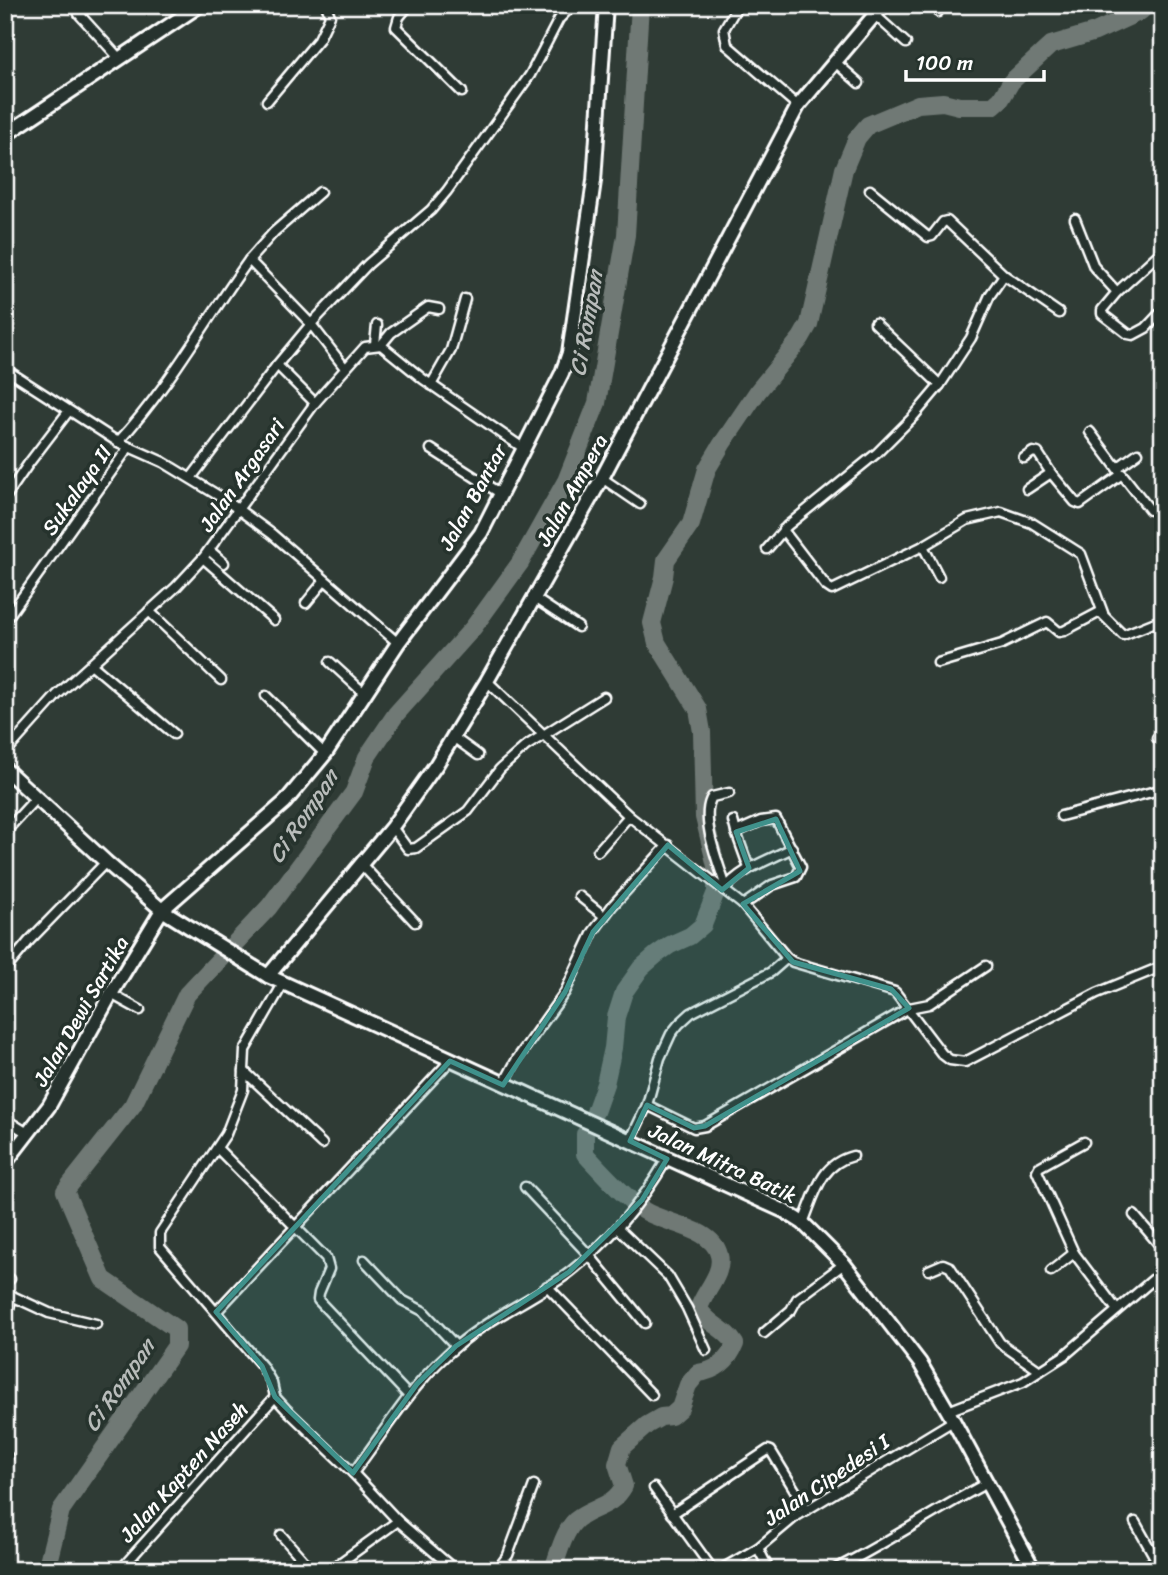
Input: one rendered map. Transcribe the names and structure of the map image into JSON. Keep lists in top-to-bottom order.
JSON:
{
  "streets": {
    "street": [
      "Jalan Argasari",
      "Sukalaya II",
      "Jalan Ampera",
      "Jalan Bantar",
      "Jalan Dewi Sartika",
      "Jalan Mitra Batik",
      "Jalan Kapten Naseh",
      "Jalan Cipedesi I"
    ]
  },
  "crossings": [
    ["Jalan Ampera", "Jalan Mitra Batik"],
    ["Jalan Bantar", "Jalan Dewi Sartika"],
    ["Jalan Bantar", "Jalan Mitra Batik"],
    ["Jalan Dewi Sartika", "Jalan Mitra Batik"],
    ["Jalan Mitra Batik", "Jalan Kapten Naseh"],
    ["Jalan Mitra Batik", "Jalan Cipedesi I"]
  ],
  "water": ["Ci Rompan"],
  "scale_bar": "100 m"
}
